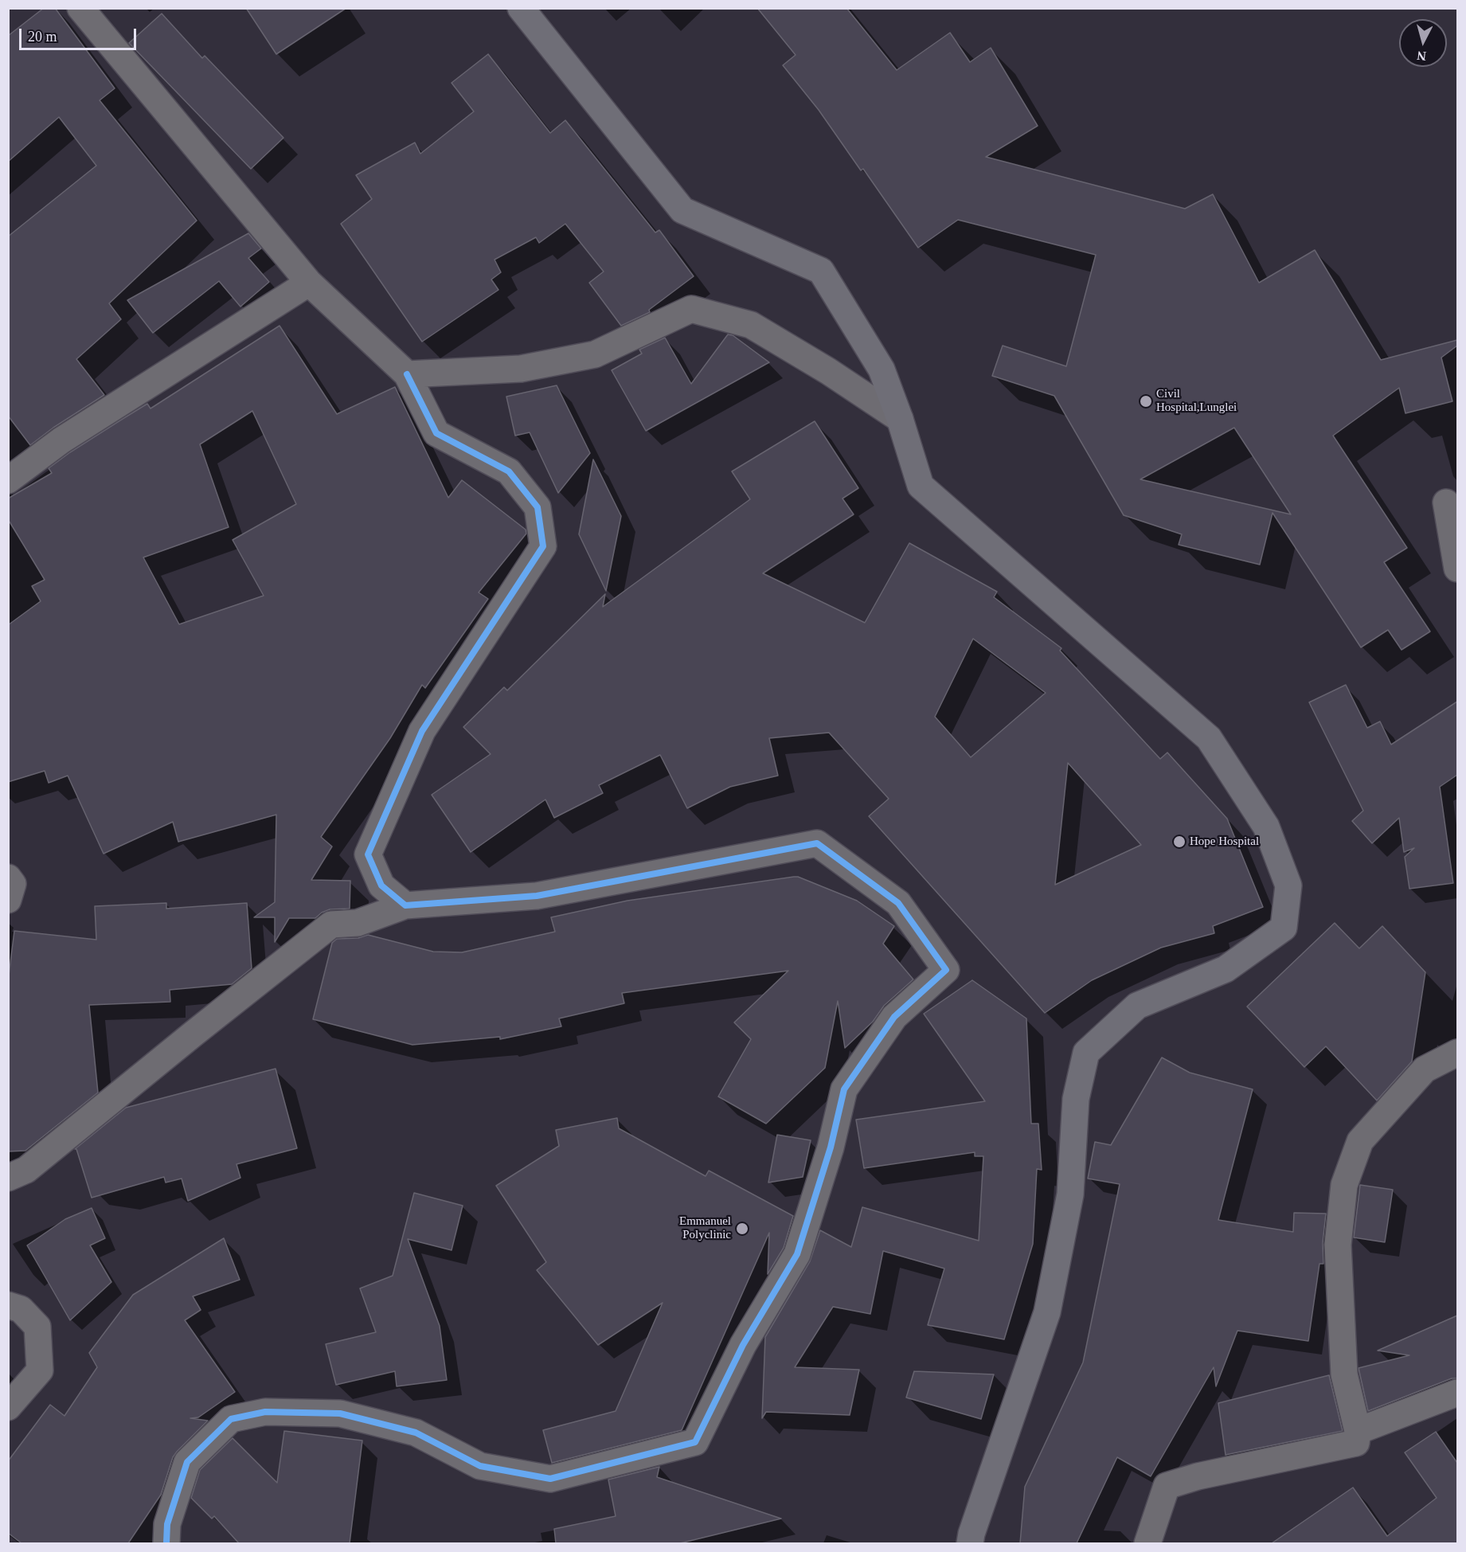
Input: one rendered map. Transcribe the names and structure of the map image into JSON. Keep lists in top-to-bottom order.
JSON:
{
  "places": ["Civil Hospital,Lunglei", "Hope Hospital", "Emmanuel Polyclinic"],
  "scale_bar": "20 m",
  "north": "bottom"
}
